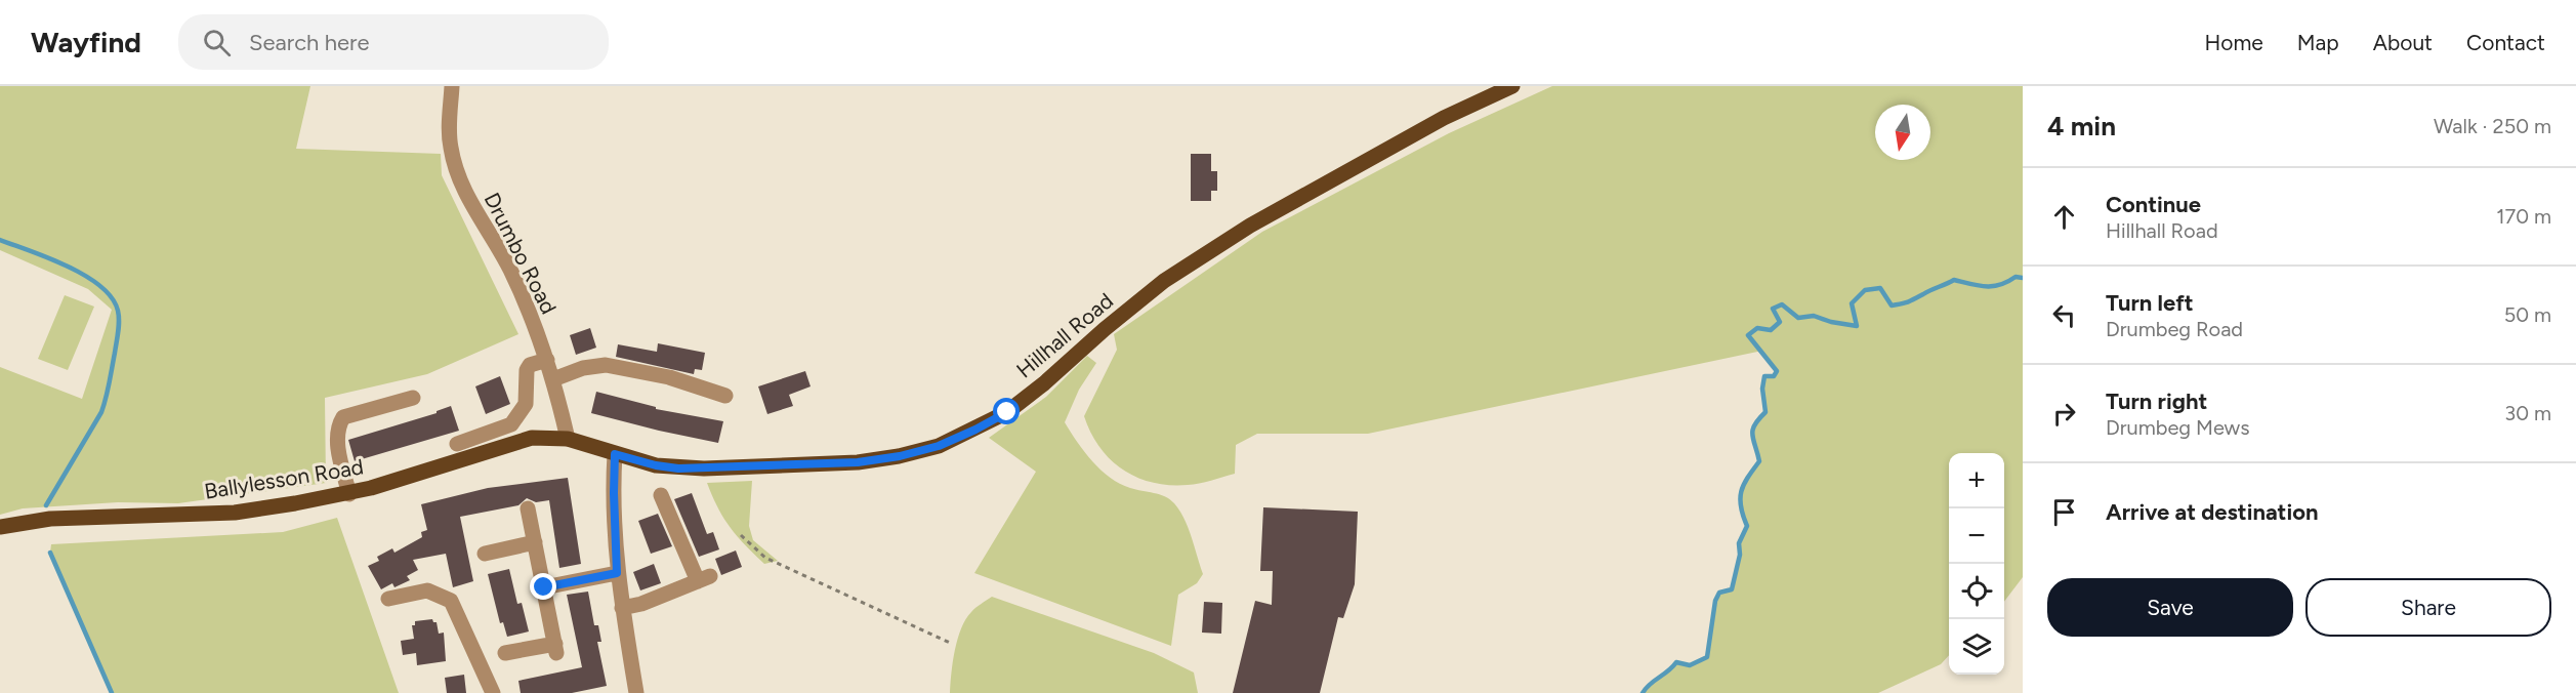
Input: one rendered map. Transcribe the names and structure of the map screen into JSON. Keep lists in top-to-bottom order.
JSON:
{
  "streets": {
    "main road": ["Hillhall Road", "Ballylesson Road"],
    "street": ["Drumbo Road"]
  },
  "crossings": [
    ["Drumbo Road", "Hillhall Road"],
    ["Drumbo Road", "Ballylesson Road"],
    ["Hillhall Road", "Ballylesson Road"]
  ],
  "north": "bottom",
  "page": {
    "header": "Wayfind",
    "search": "Search here",
    "nav": [
      "Home",
      "Map",
      "About",
      "Contact"
    ],
    "heading": ["4 min", "Walk · 250 m"],
    "list": [
      ["Continue", "Hillhall Road", "170 m"],
      ["Turn left", "Drumbeg Road", "50 m"],
      ["Turn right", "Drumbeg Mews", "30 m"],
      "Arrive at destination"
    ],
    "map_buttons": ["+", "−"],
    "buttons": ["Save", "Share"]
  }
}
